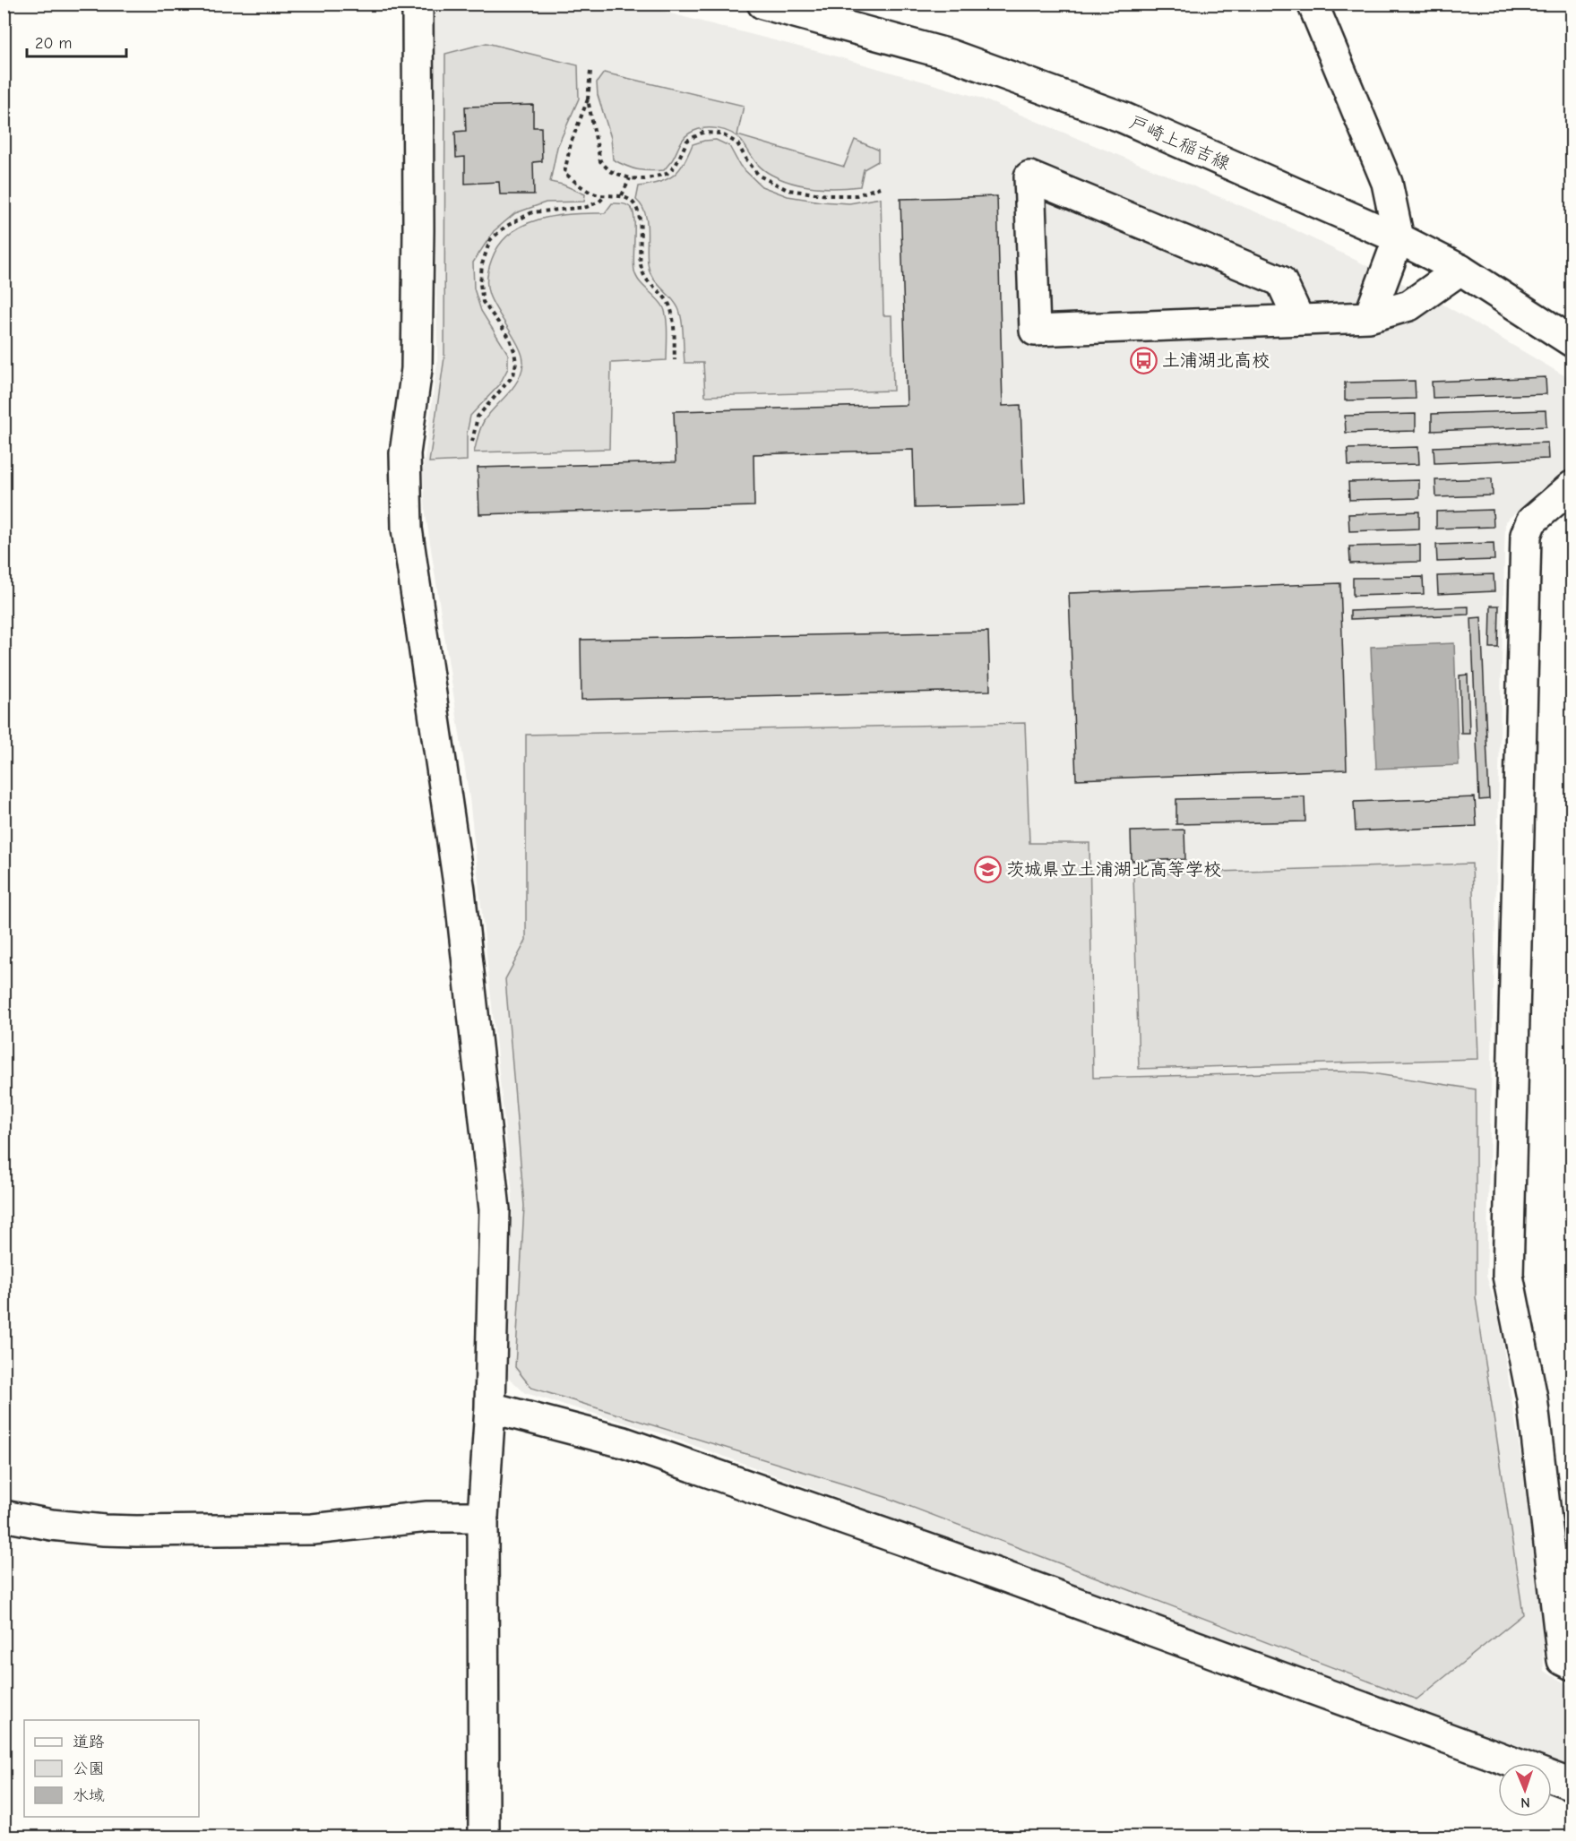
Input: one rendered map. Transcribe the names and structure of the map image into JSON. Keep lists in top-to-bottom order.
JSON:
{
  "streets": {
    "street": ["戸崎上稲吉線"]
  },
  "places": {
    "bus stop": ["土浦湖北高校"],
    "school or university": ["茨城県立土浦湖北高等学校"]
  },
  "legend": ["道路", "公園", "水域"],
  "scale_bar": "20 m",
  "north": "bottom"
}
